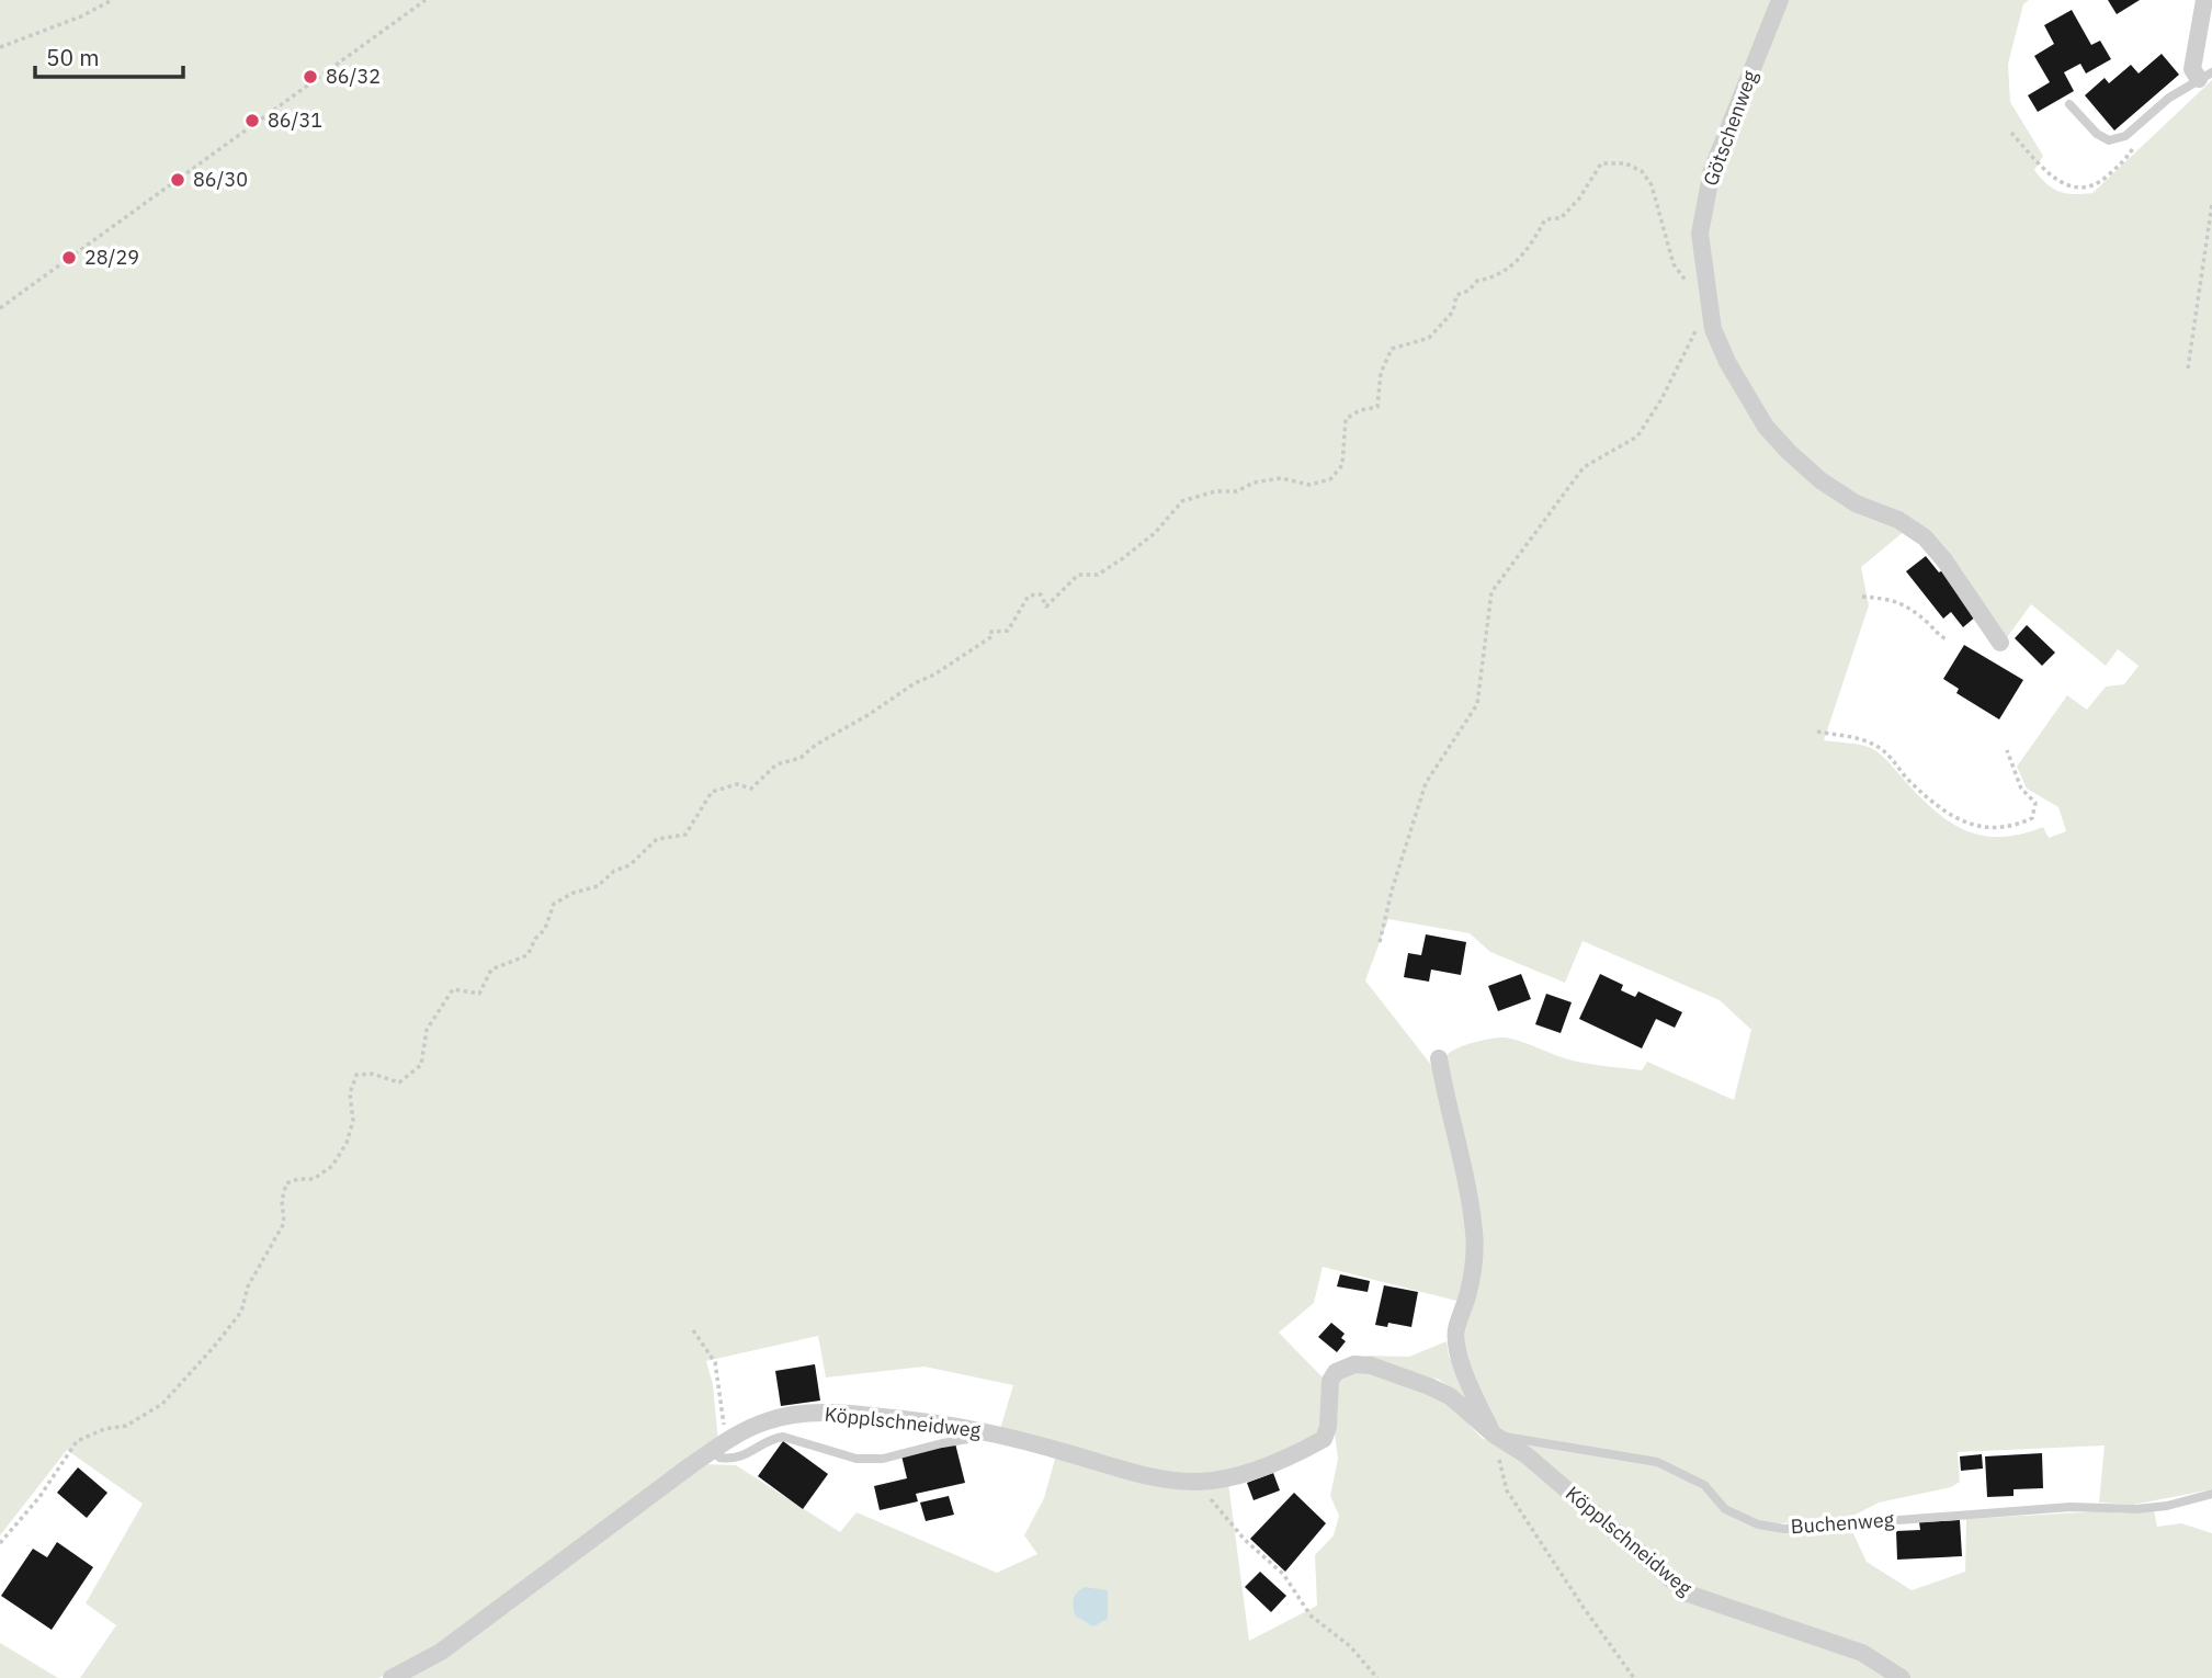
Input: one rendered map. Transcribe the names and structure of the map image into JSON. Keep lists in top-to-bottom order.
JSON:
{
  "streets": {
    "street": ["Götschenweg", "Köpplschneidweg"],
    "lane": ["Buchenweg"]
  },
  "crossings": [
    ["Köpplschneidweg", "Buchenweg"]
  ],
  "places": [
    "86/32",
    "86/31",
    "86/30",
    "28/29"
  ],
  "scale_bar": "50 m"
}
